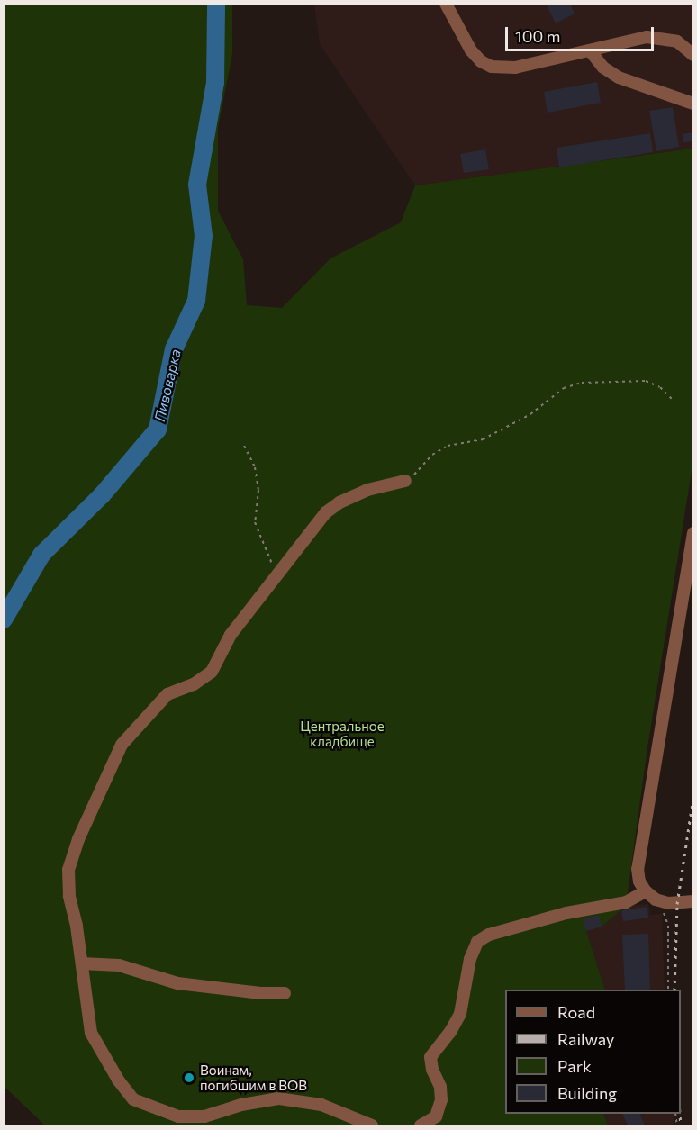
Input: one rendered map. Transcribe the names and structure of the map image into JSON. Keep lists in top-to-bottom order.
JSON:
{
  "water": ["Пивоварка"],
  "parks": ["Центральное кладбище"],
  "places": ["Воинам, погибшим в ВОВ"],
  "legend": [
    "Road",
    "Railway",
    "Park",
    "Building"
  ],
  "scale_bar": "100 m"
}
